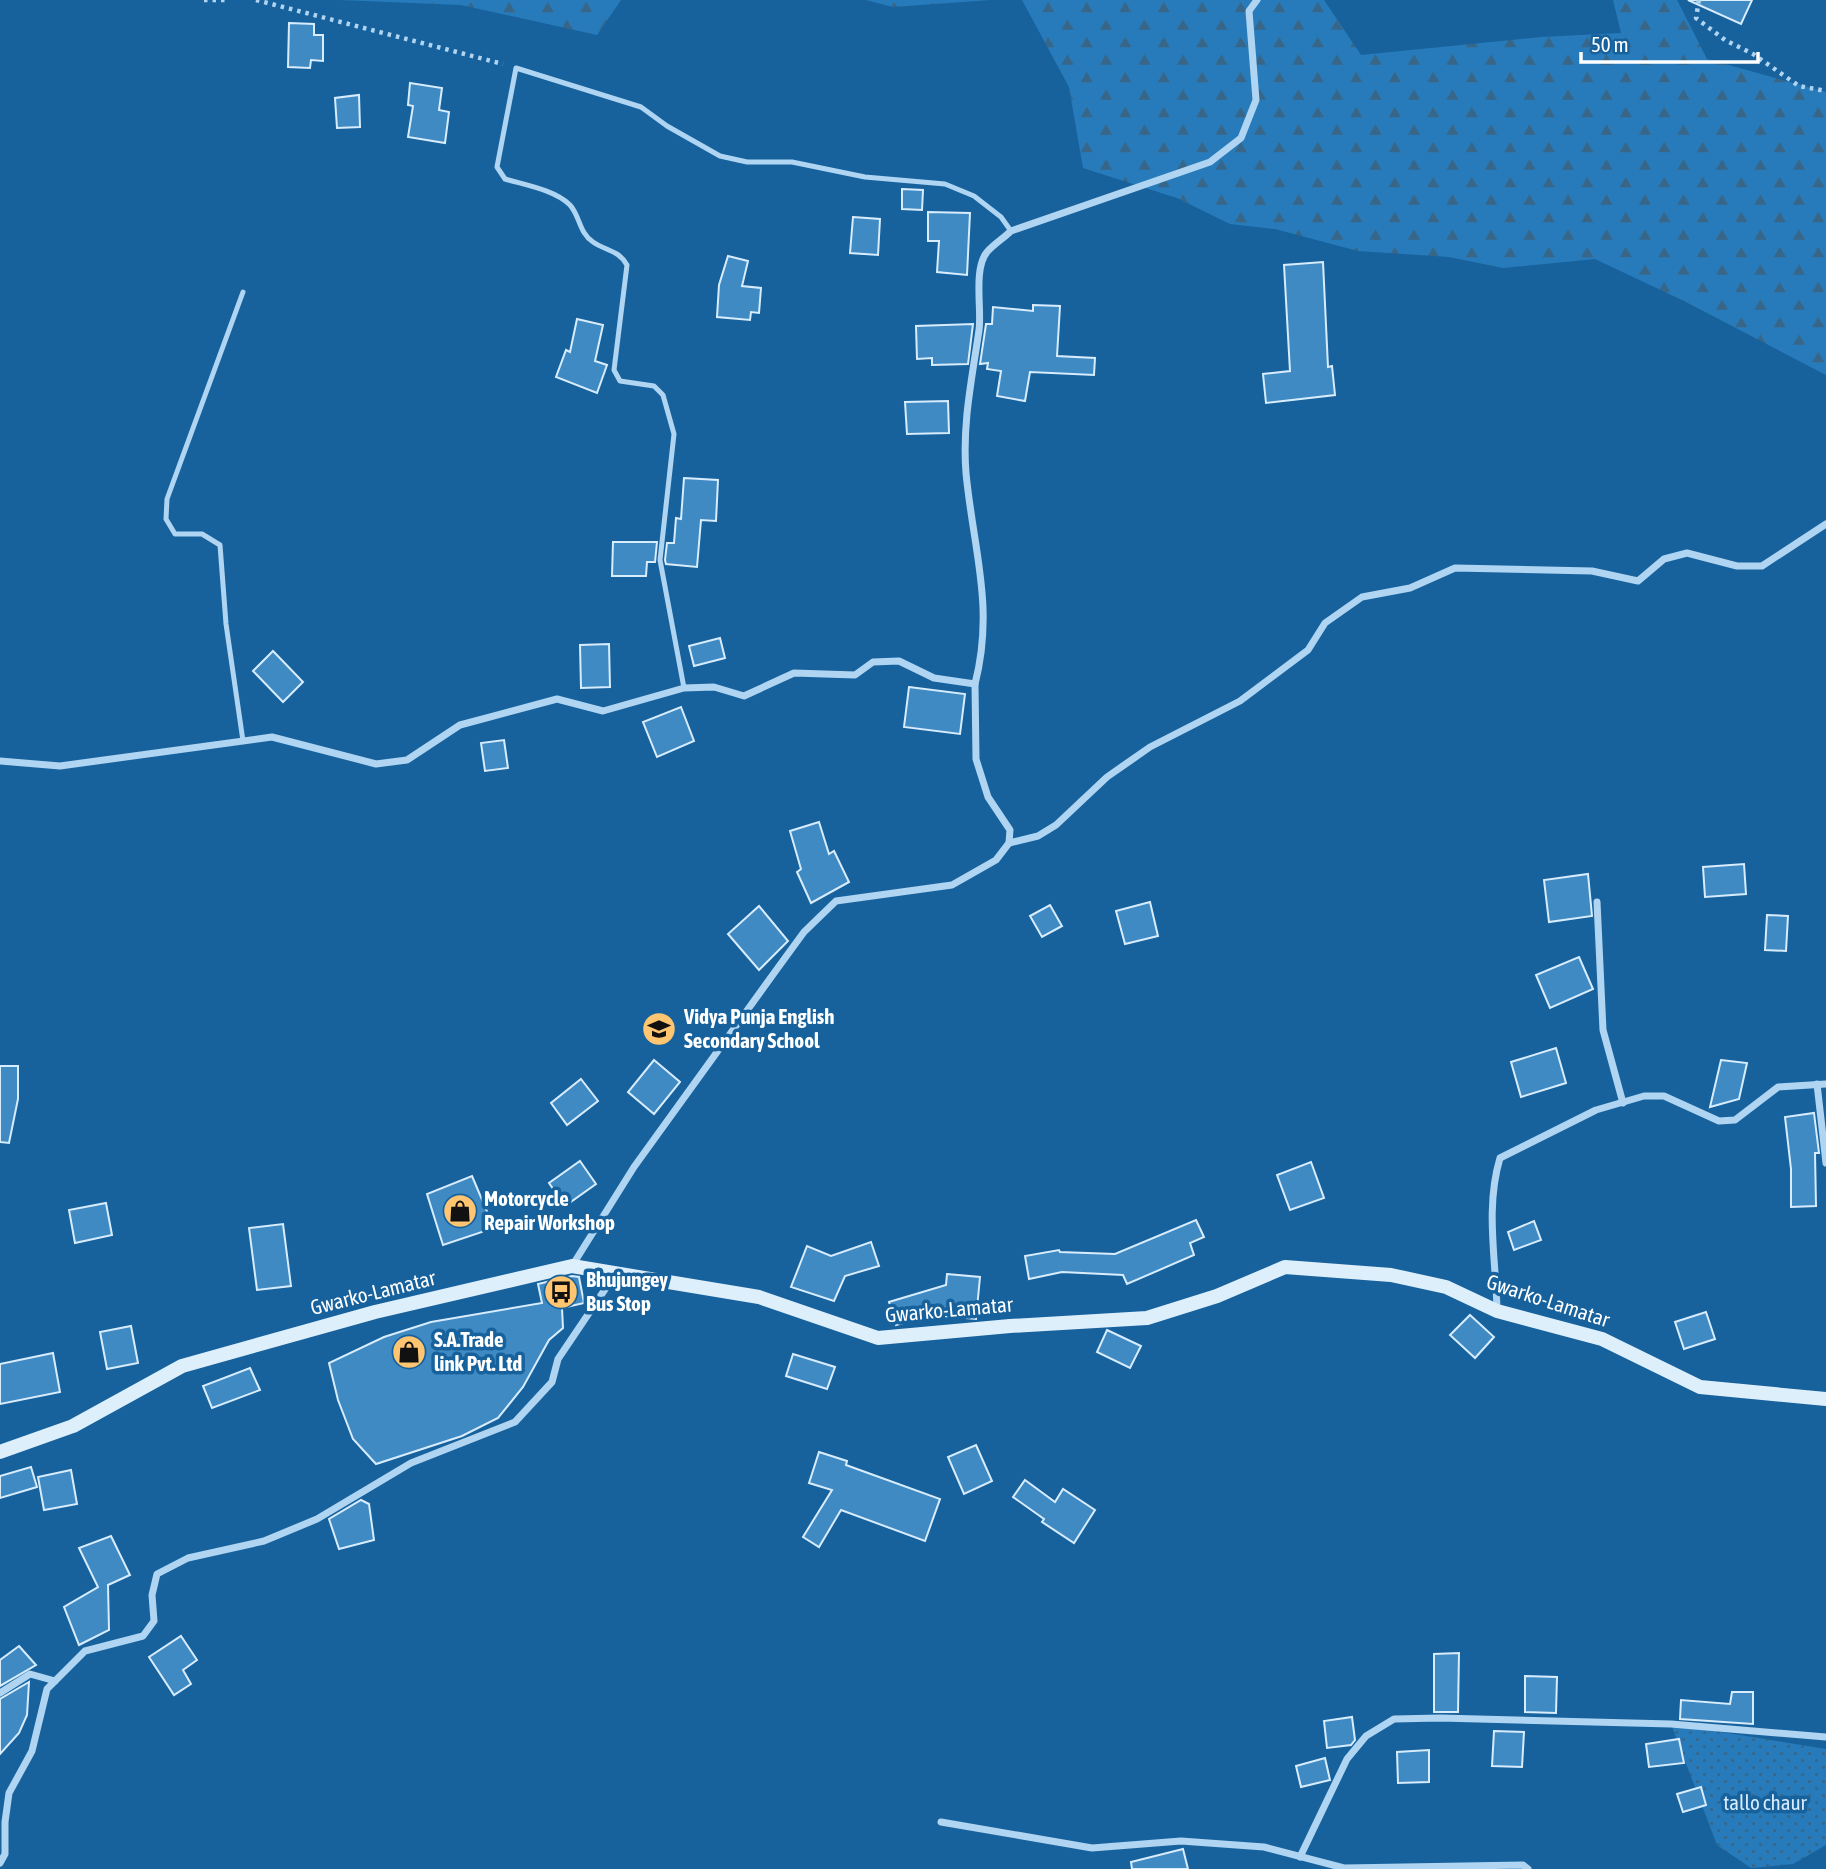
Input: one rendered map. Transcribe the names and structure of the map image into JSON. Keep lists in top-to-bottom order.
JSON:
{
  "streets": {
    "main road": ["Gwarko-Lamatar"]
  },
  "parks": ["tallo chaur"],
  "places": {
    "school or university": ["Vidya Punja English Secondary School"],
    "shop": ["Motorcycle Repair Workshop", "S.A.Trade link Pvt. Ltd"],
    "bus stop": ["Bhujungey Bus Stop"]
  },
  "scale_bar": "50 m"
}
